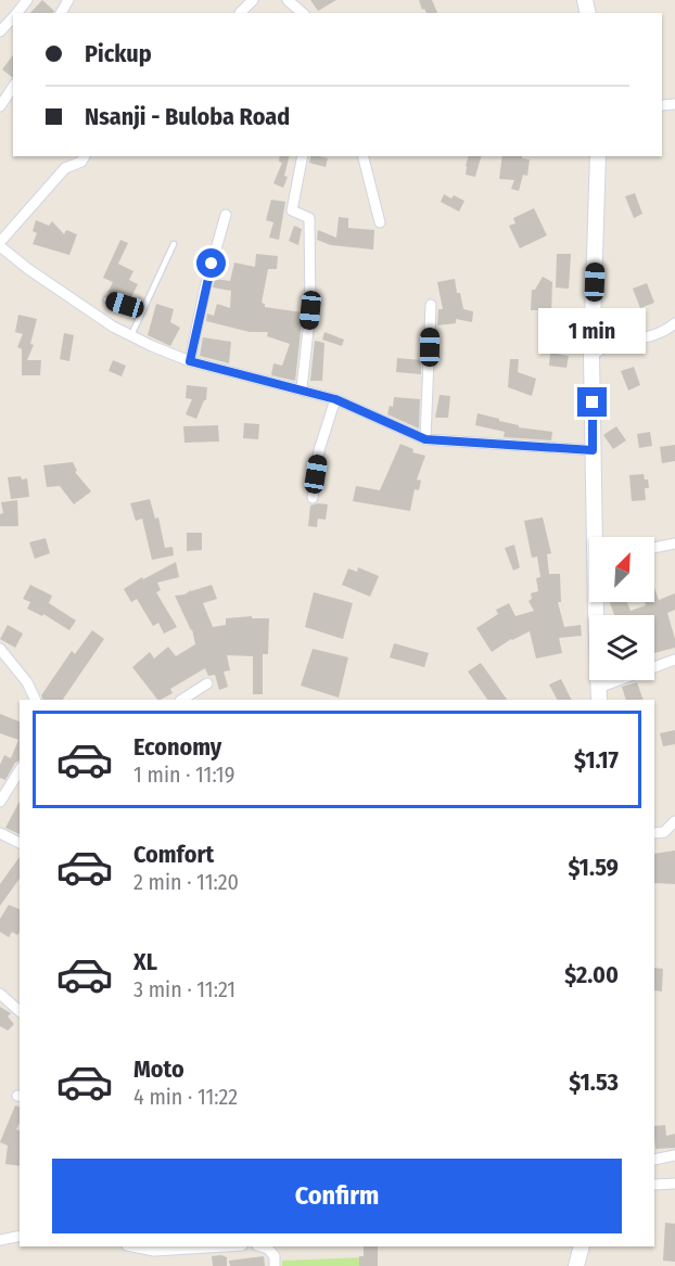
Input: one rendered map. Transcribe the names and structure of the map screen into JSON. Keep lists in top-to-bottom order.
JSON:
{
  "north": "top right",
  "page": {
    "banner": ["Pickup", "Nsanji - Buloba Road"],
    "bubble": "1 min",
    "list": [
      {
        "name": "Economy",
        "note": "1 min · 11:19",
        "value": "$1.17"
      },
      {
        "name": "Comfort",
        "note": "2 min · 11:20",
        "value": "$1.59"
      },
      {
        "name": "XL",
        "note": "3 min · 11:21",
        "value": "$2.00"
      },
      {
        "name": "Moto",
        "note": "4 min · 11:22",
        "value": "$1.53"
      }
    ],
    "buttons": "Confirm"
  }
}
